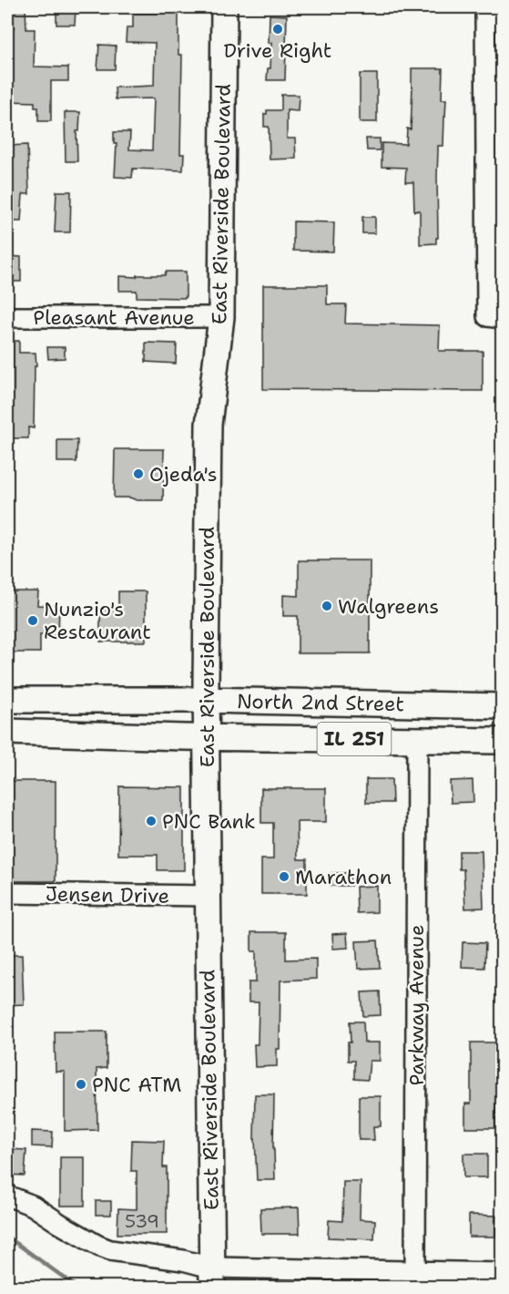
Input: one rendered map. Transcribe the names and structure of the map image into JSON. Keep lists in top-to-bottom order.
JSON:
{
  "streets": {
    "main road": ["East Riverside Boulevard", "North 2nd Street", "IL 251"],
    "street": ["Pleasant Avenue", "Jensen Drive", "Parkway Avenue"]
  },
  "crossings": [
    ["East Riverside Boulevard", "Pleasant Avenue"],
    ["East Riverside Boulevard", "North 2nd Street"],
    ["East Riverside Boulevard", "Jensen Drive"],
    ["North 2nd Street", "Parkway Avenue"]
  ],
  "places": [
    "Drive Right",
    "Ojeda's",
    "Walgreens",
    "Nunzio's Restaurant",
    "PNC Bank",
    "Marathon",
    "PNC ATM"
  ],
  "house_numbers": ["539"]
}
